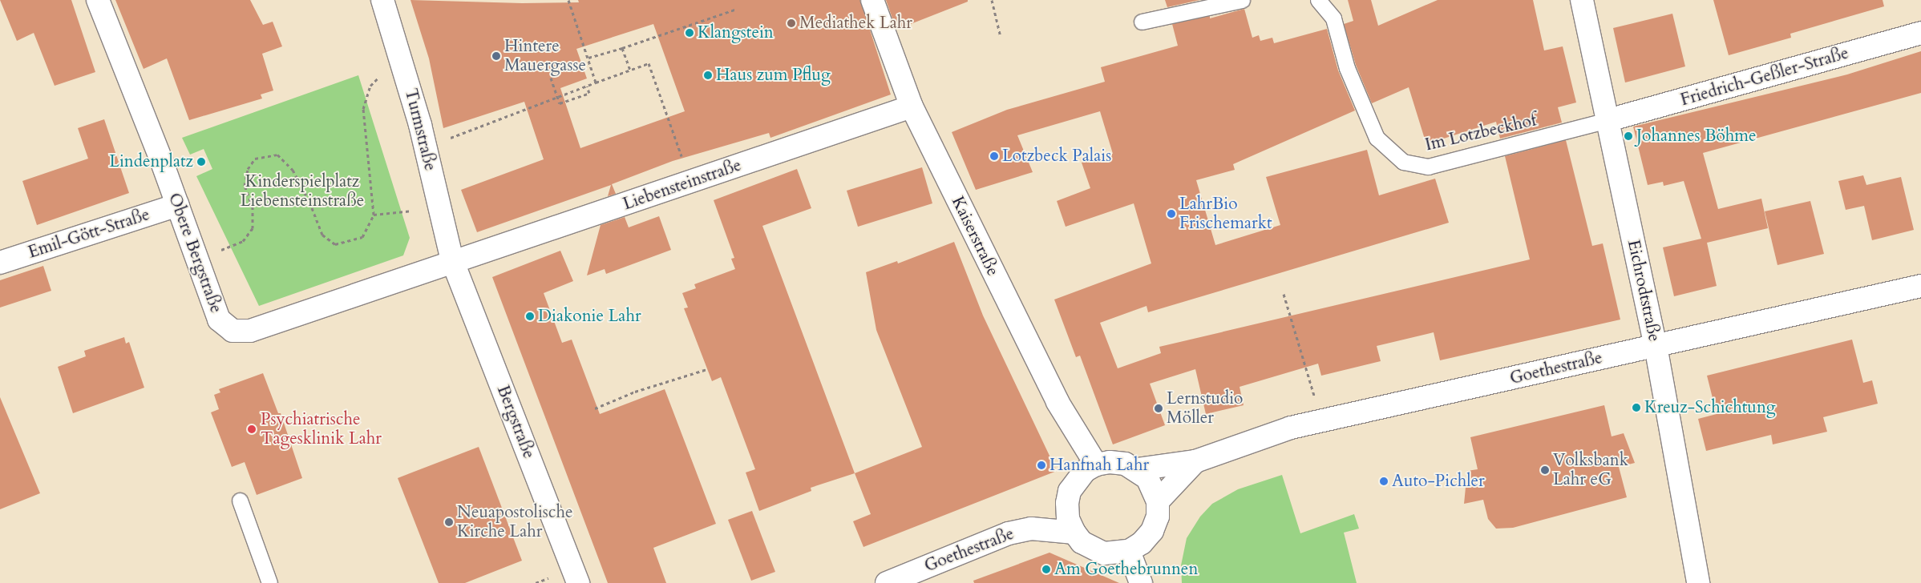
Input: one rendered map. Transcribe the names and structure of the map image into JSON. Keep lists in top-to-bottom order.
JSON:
{
  "streets": {
    "street": [
      "Friedrich-Geßler-Straße",
      "Turmstraße",
      "Liebensteinstraße",
      "Emil-Gött-Straße",
      "Kaiserstraße",
      "Obere Bergstraße",
      "Eichrodtstraße",
      "Goethestraße",
      "Bergstraße"
    ],
    "lane": ["Im Lotzbeckhof"]
  },
  "crossings": [
    ["Friedrich-Geßler-Straße", "Im Lotzbeckhof"],
    ["Friedrich-Geßler-Straße", "Eichrodtstraße"],
    ["Turmstraße", "Liebensteinstraße"],
    ["Turmstraße", "Obere Bergstraße"],
    ["Turmstraße", "Bergstraße"],
    ["Im Lotzbeckhof", "Eichrodtstraße"],
    ["Liebensteinstraße", "Kaiserstraße"],
    ["Liebensteinstraße", "Obere Bergstraße"],
    ["Liebensteinstraße", "Bergstraße"],
    ["Emil-Gött-Straße", "Obere Bergstraße"],
    ["Kaiserstraße", "Goethestraße"],
    ["Obere Bergstraße", "Bergstraße"],
    ["Eichrodtstraße", "Goethestraße"]
  ],
  "parks": ["Kinderspielplatz Liebensteinstraße"],
  "places": [
    "Mediathek Lahr",
    "Klangstein",
    "Hintere Mauergasse",
    "Haus zum Pflug",
    "Johannes Böhme",
    "Lotzbeck Palais",
    "Lindenplatz",
    "LahrBio Frischemarkt",
    "Diakonie Lahr",
    "Kreuz-Schichtung",
    "Lernstudio Möller",
    "Psychiatrische Tagesklinik Lahr",
    "Hanfnah Lahr",
    "Volksbank Lahr eG",
    "Auto-Pichler",
    "Neuapostolische Kirche Lahr",
    "Am Goethebrunnen"
  ]
}
